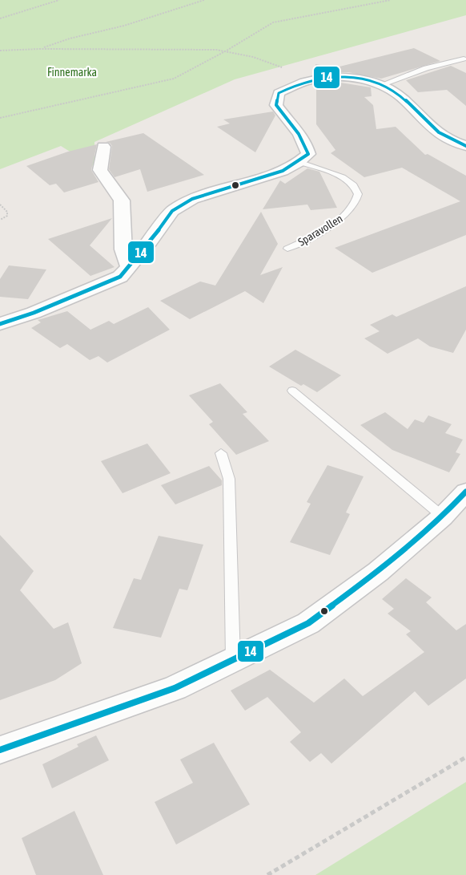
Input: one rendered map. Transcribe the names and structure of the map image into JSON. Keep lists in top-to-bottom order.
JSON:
{
  "streets": {
    "lane": ["Sparavollen"]
  },
  "parks": ["Finnemarka"],
  "lines": ["transit line 14"]
}
